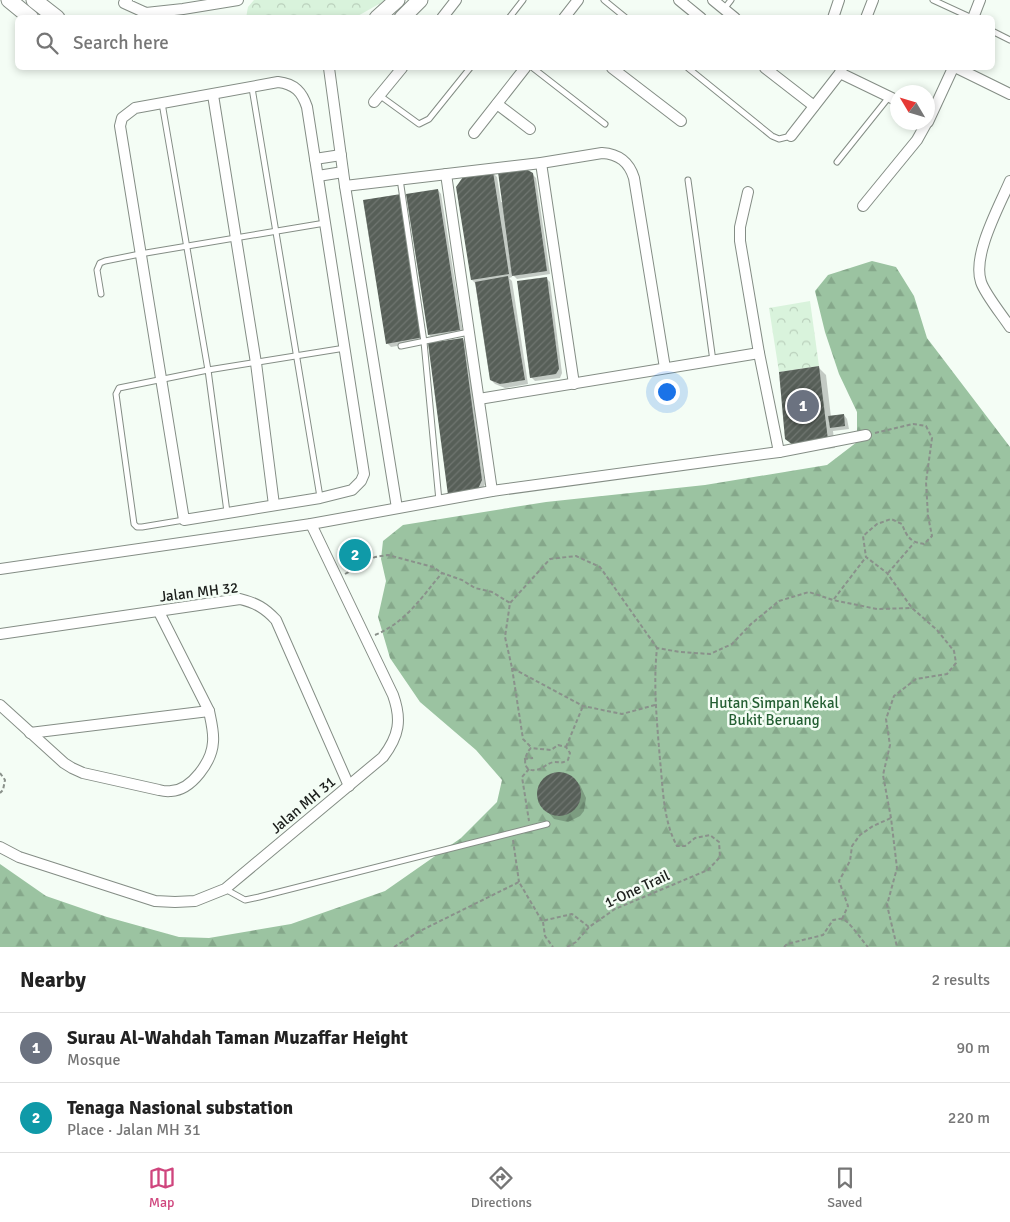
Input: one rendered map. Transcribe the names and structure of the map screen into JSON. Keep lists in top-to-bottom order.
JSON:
{
  "streets": {
    "street": ["Jalan MH 32", "Jalan MH 31"],
    "path": ["1-One Trail"]
  },
  "crossings": [
    ["Jalan MH 32", "Jalan MH 31"]
  ],
  "parks": ["Hutan Simpan Kekal Bukit Beruang"],
  "north": "top left",
  "page": {
    "search": "Search here",
    "pins": ["1", "2"],
    "heading": ["Nearby", "2 results"],
    "list": [
      {
        "mark": "1",
        "name": "Surau Al-Wahdah Taman Muzaffar Height",
        "note": "Mosque",
        "value": "90 m"
      },
      {
        "mark": "2",
        "name": "Tenaga Nasional substation",
        "note": "Place · Jalan MH 31",
        "value": "220 m"
      }
    ],
    "nav": ["Map", "Directions", "Saved"]
  }
}
